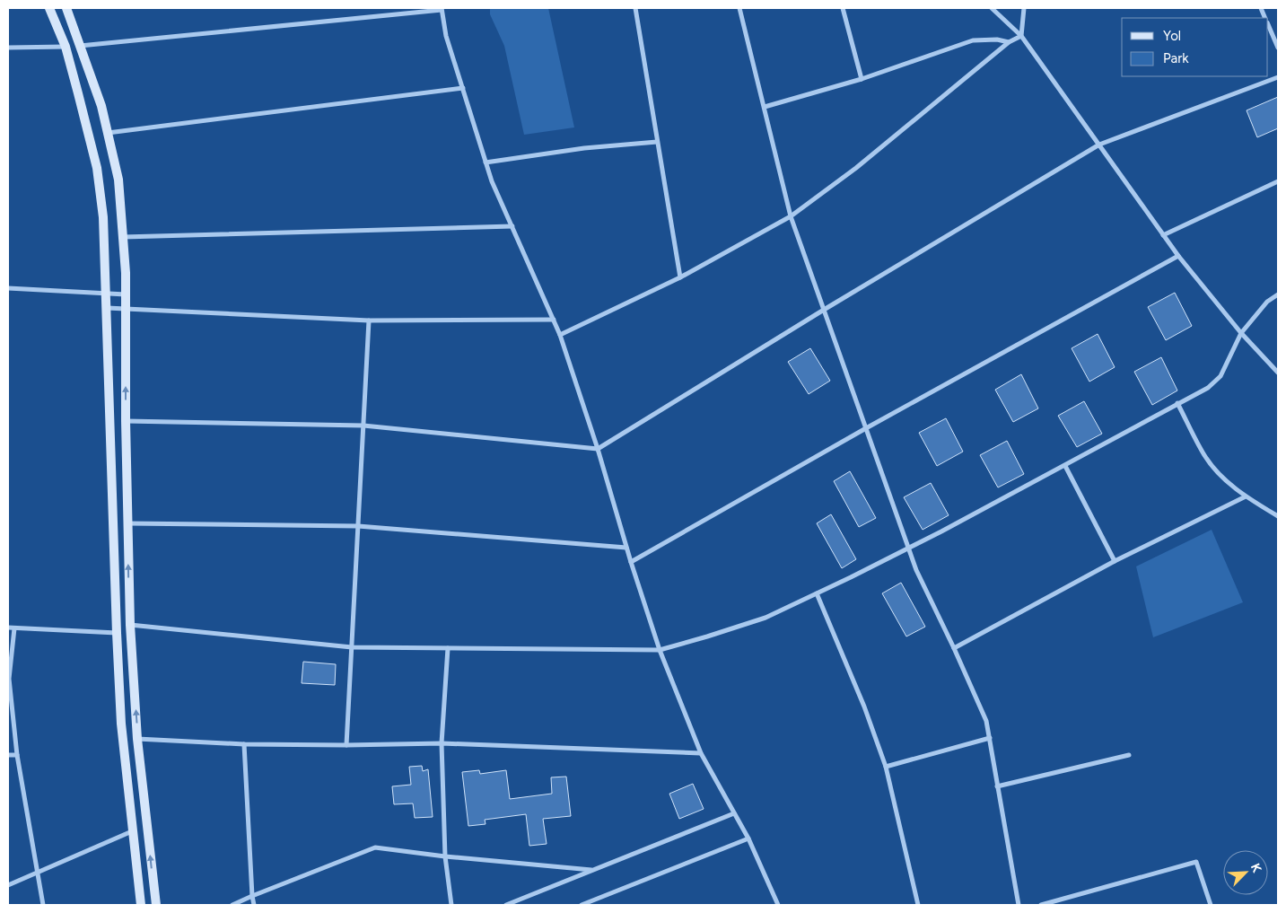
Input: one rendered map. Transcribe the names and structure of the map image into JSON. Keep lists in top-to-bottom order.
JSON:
{
  "legend": ["Yol", "Park"],
  "north": "top right"
}
